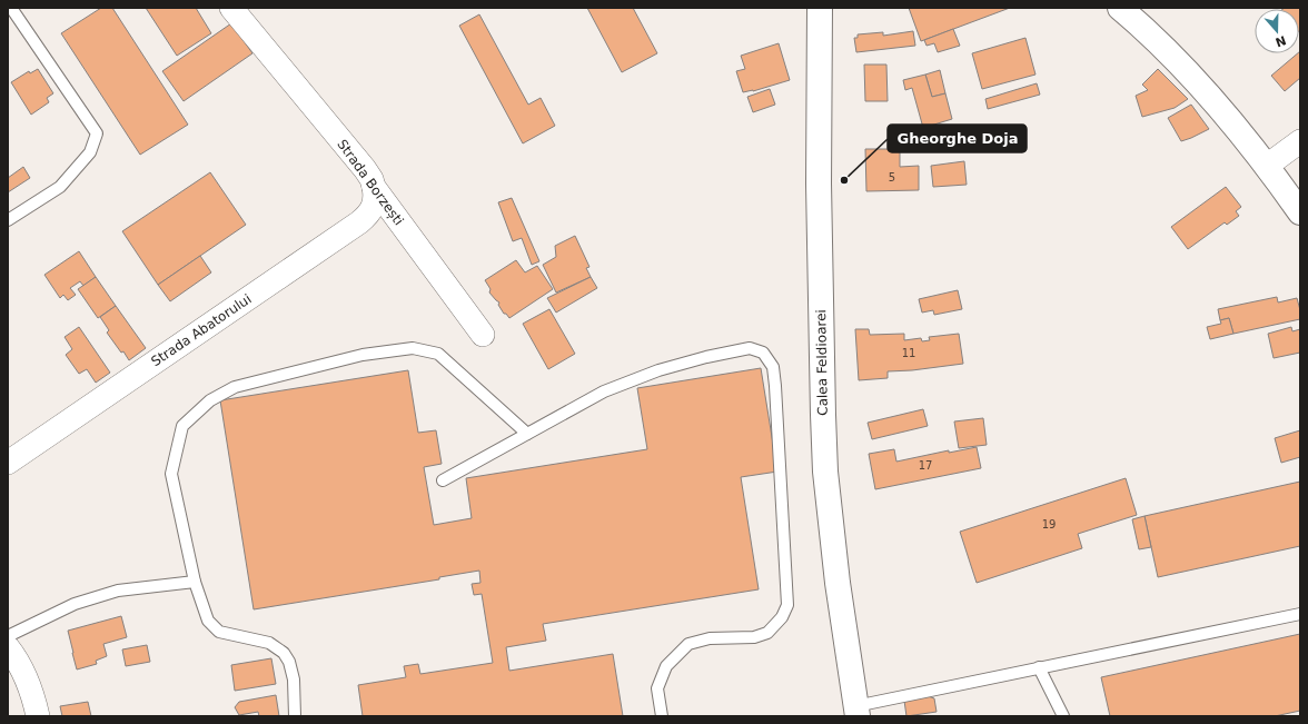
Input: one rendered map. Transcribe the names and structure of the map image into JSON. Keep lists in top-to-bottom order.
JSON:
{
  "streets": {
    "main road": ["Calea Feldioarei"],
    "street": ["Strada Borzești", "Strada Abatorului"]
  },
  "crossings": [
    ["Strada Borzești", "Strada Abatorului"]
  ],
  "places": ["Gheorghe Doja"],
  "house_numbers": [
    "5",
    "11",
    "17",
    "19"
  ],
  "north": "bottom"
}
